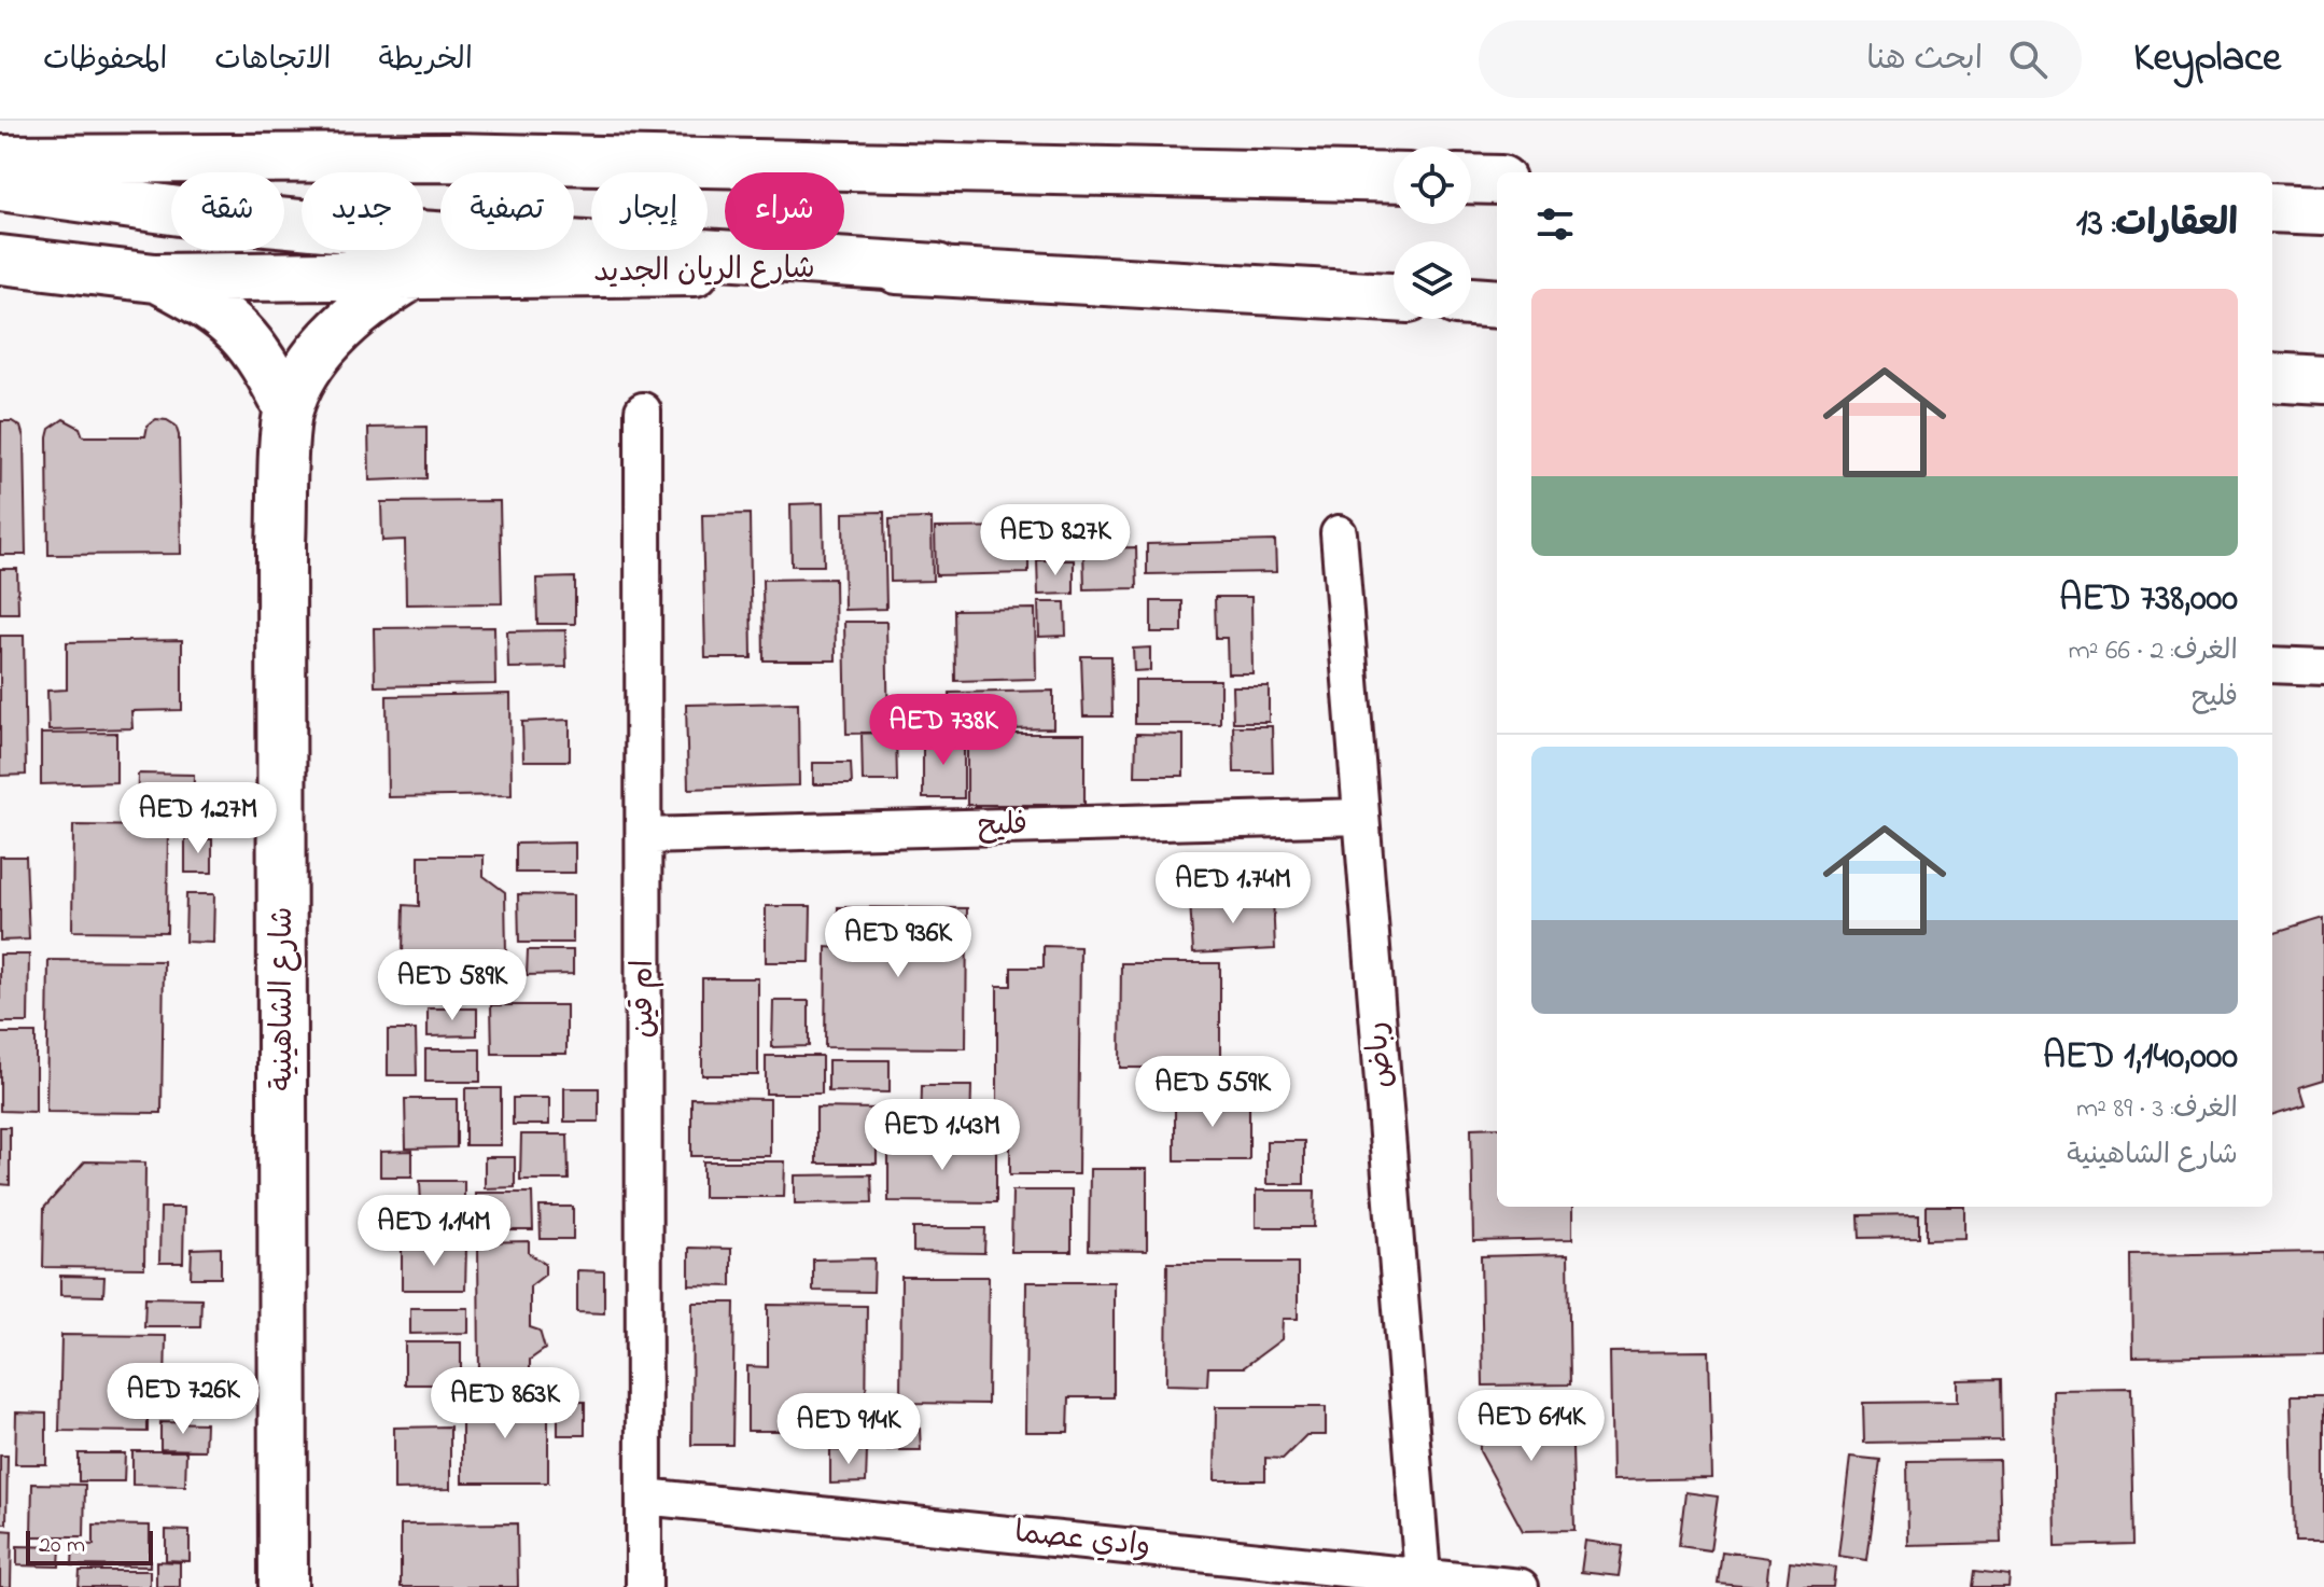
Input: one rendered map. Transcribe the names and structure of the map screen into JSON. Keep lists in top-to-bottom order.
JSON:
{
  "streets": {
    "main road": ["شارع الريان الجديد", "شارع الشاهينية"],
    "street": [
      "فليح",
      "ام قين",
      "رباض",
      "وادي عصما"
    ]
  },
  "crossings": [
    ["شارع الريان الجديد", "شارع الشاهينية"],
    ["فليح", "ام قين"],
    ["فليح", "رباض"],
    ["ام قين", "وادي عصما"],
    ["رباض", "وادي عصما"]
  ],
  "scale_bar": "20 m",
  "page": {
    "header": "Keyplace",
    "search": "ابحث هنا",
    "nav": ["الخريطة", "الاتجاهات", "المحفوظات"],
    "chip": [
      "شراء",
      "إيجار",
      "تصفية",
      "جديد",
      "شقة"
    ],
    "heading": "العقارات: 13",
    "list": [
      {
        "name": "AED 738,000",
        "note": "الغرف: 2 · 66 m² · فليح"
      },
      {
        "name": "AED 1,140,000",
        "note": "الغرف: 3 · 89 m² · شارع الشاهينية"
      }
    ],
    "price": [
      "AED 827K",
      "AED 738K",
      "AED 1.27M",
      "AED 1.74M",
      "AED 936K",
      "AED 589K",
      "AED 559K",
      "AED 1.43M",
      "AED 1.14M",
      "AED 726K",
      "AED 863K",
      "AED 614K",
      "AED 914K"
    ],
    "scale": "20 m"
  }
}
